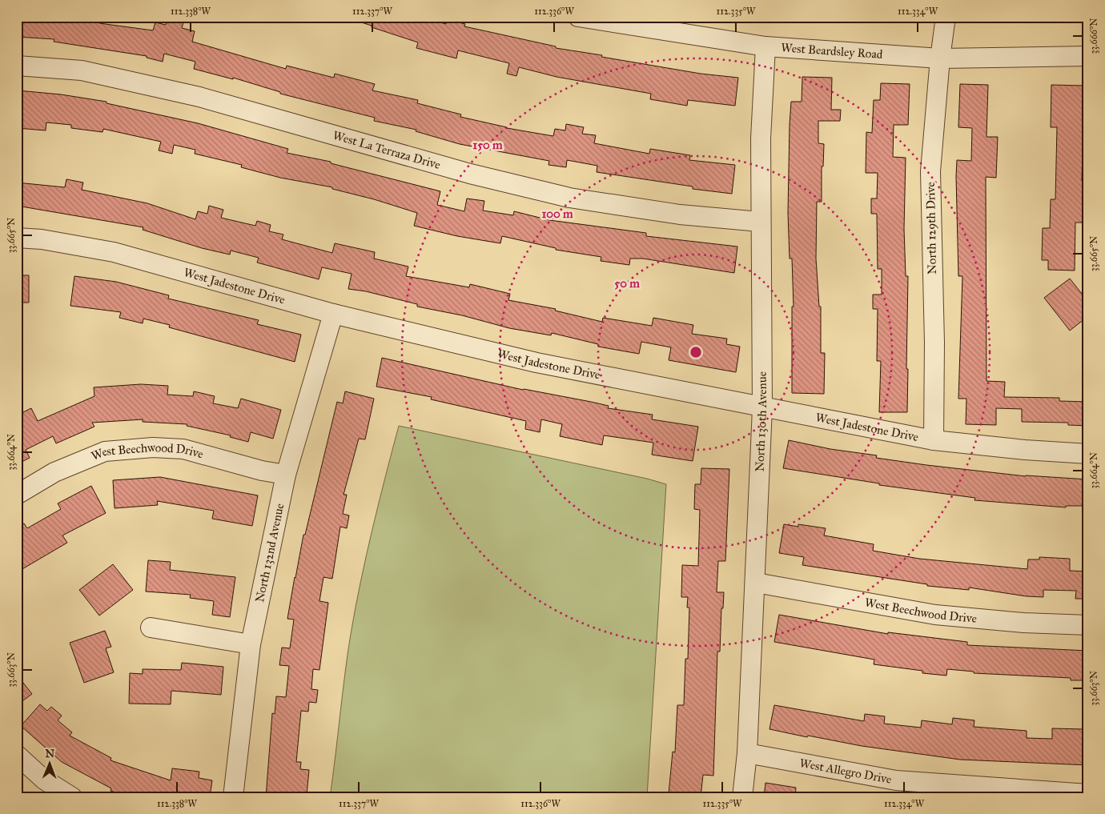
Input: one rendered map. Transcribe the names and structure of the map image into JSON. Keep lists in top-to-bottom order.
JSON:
{
  "streets": {
    "street": [
      "West Beardsley Road",
      "West La Terraza Drive",
      "North 129th Drive",
      "West Jadestone Drive",
      "North 130th Avenue",
      "West Beechwood Drive",
      "North 132nd Avenue",
      "West Allegro Drive"
    ]
  },
  "crossings": [
    ["West Beardsley Road", "North 129th Drive"],
    ["West Beardsley Road", "North 130th Avenue"],
    ["West La Terraza Drive", "North 130th Avenue"],
    ["North 129th Drive", "West Jadestone Drive"],
    ["West Jadestone Drive", "North 130th Avenue"],
    ["West Jadestone Drive", "North 132nd Avenue"],
    ["North 130th Avenue", "West Beechwood Drive"],
    ["North 130th Avenue", "West Allegro Drive"],
    ["West Beechwood Drive", "North 132nd Avenue"]
  ],
  "north": "top",
  "coordinates": [
    "112.338°W",
    "112.337°W",
    "112.336°W",
    "112.335°W",
    "112.334°W",
    "33.666°N",
    "33.665°N",
    "33.664°N",
    "33.663°N"
  ],
  "rings": ["150 m", "100 m", "50 m"]
}
